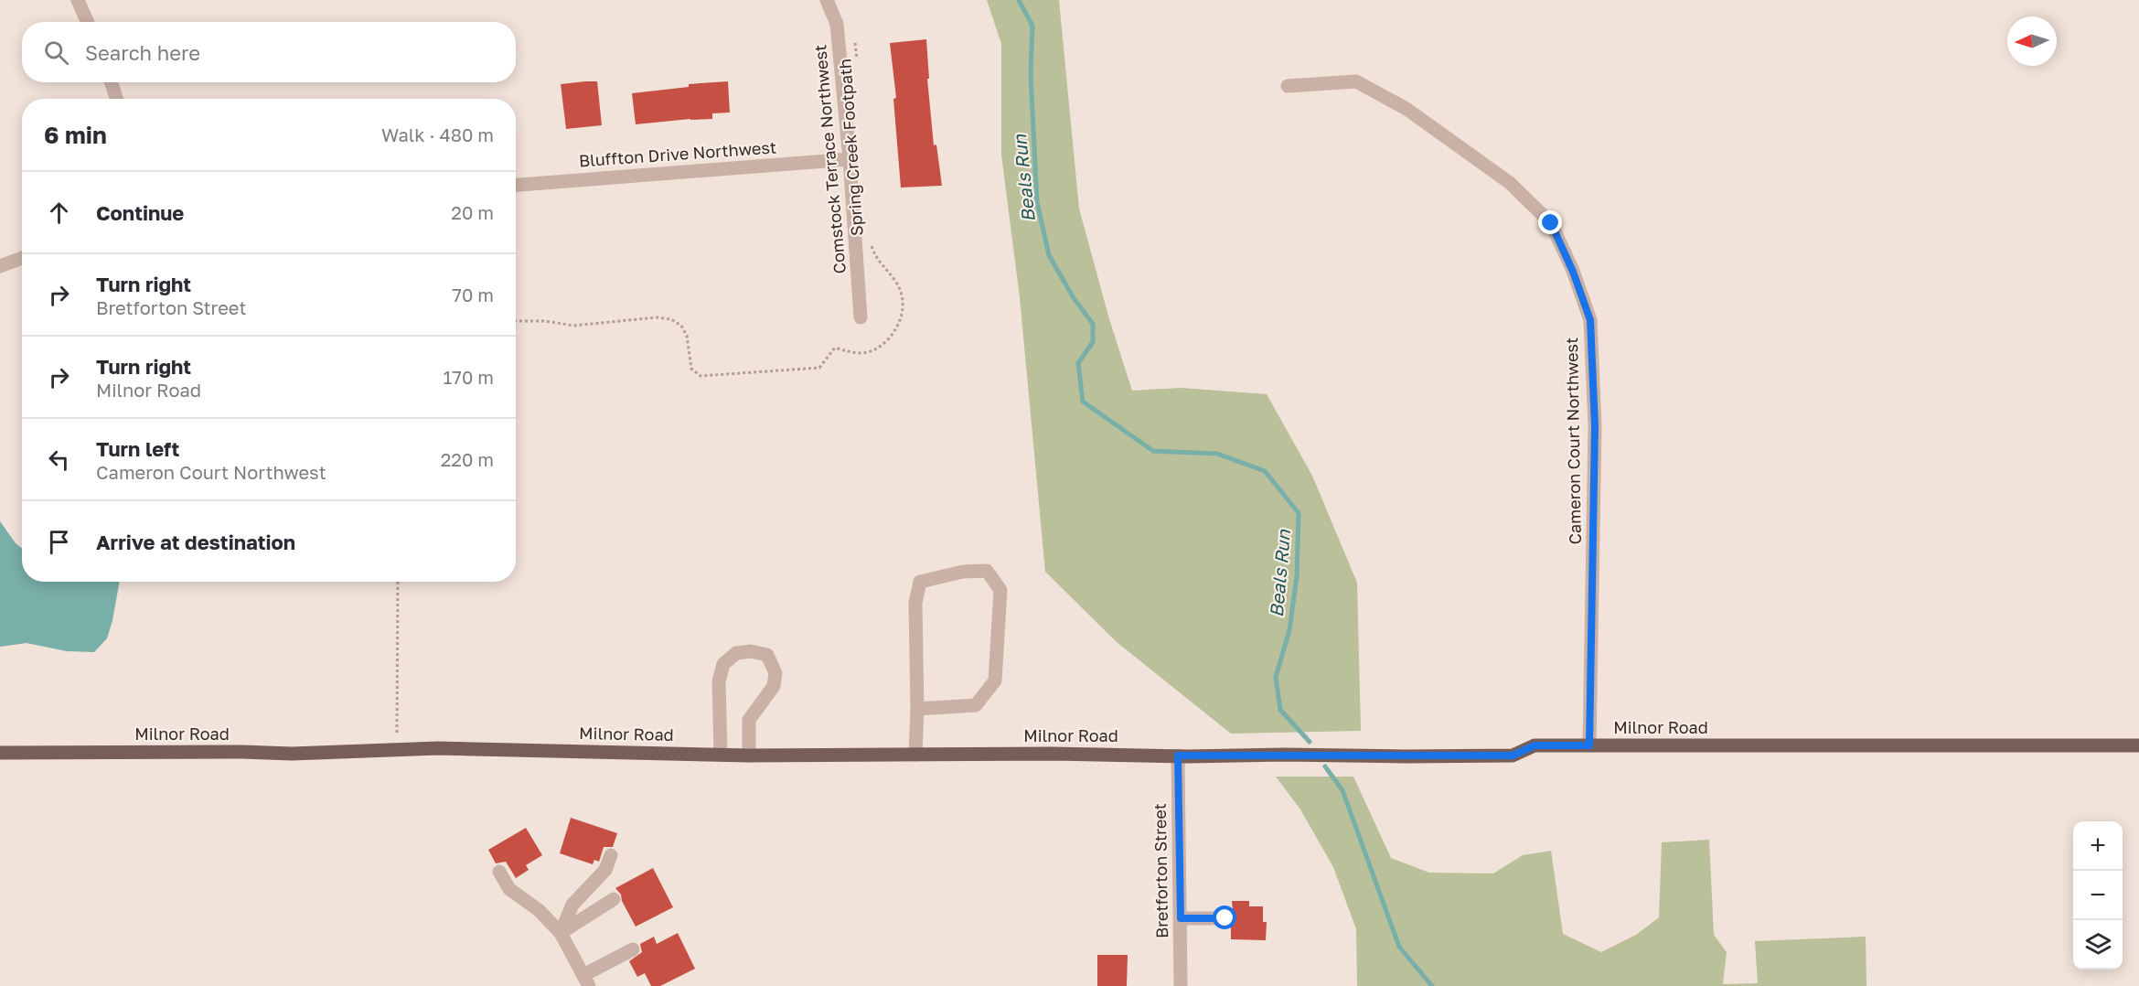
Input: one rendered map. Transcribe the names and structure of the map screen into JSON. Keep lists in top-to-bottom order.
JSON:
{
  "streets": {
    "main road": ["Milnor Road"],
    "street": [
      "Bluffton Drive Northwest",
      "Comstock Terrace Northwest",
      "Cameron Court Northwest",
      "Bretforton Street"
    ],
    "path": ["Spring Creek Footpath"]
  },
  "crossings": [
    ["Bluffton Drive Northwest", "Comstock Terrace Northwest"],
    ["Cameron Court Northwest", "Milnor Road"],
    ["Milnor Road", "Bretforton Street"]
  ],
  "water": ["Beals Run"],
  "north": "left",
  "page": {
    "search": "Search here",
    "heading": ["6 min", "Walk · 480 m"],
    "list": [
      ["Continue", "20 m"],
      ["Turn right", "Bretforton Street", "70 m"],
      ["Turn right", "Milnor Road", "170 m"],
      ["Turn left", "Cameron Court Northwest", "220 m"],
      "Arrive at destination"
    ],
    "map_buttons": ["+", "−"]
  }
}
